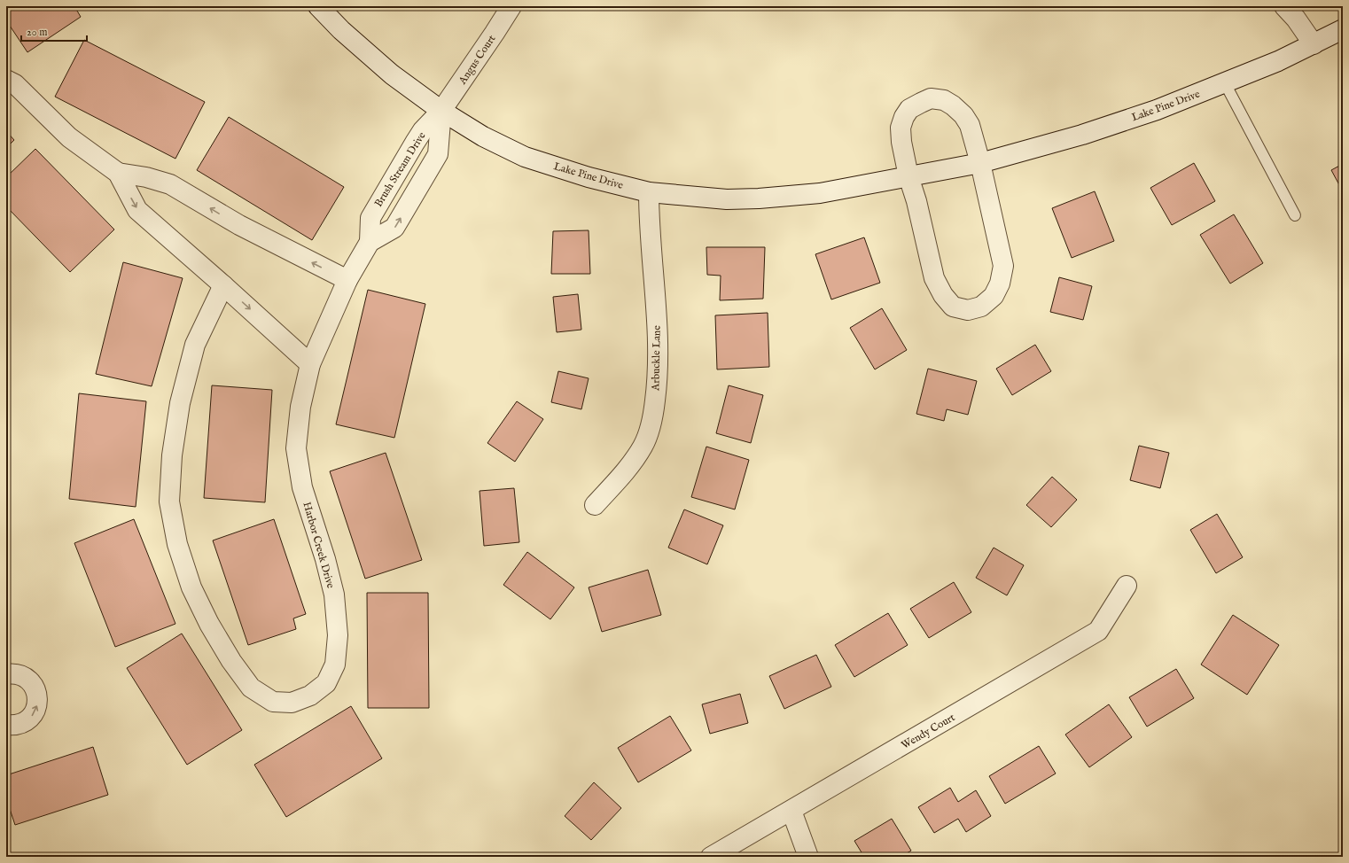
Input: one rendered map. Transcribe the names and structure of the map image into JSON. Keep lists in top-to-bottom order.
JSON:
{
  "streets": {
    "street": [
      "Angus Court",
      "Lake Pine Drive",
      "Brush Stream Drive",
      "Arbuckle Lane",
      "Harbor Creek Drive",
      "Wendy Court"
    ]
  },
  "crossings": [
    ["Angus Court", "Lake Pine Drive"],
    ["Angus Court", "Brush Stream Drive"],
    ["Lake Pine Drive", "Brush Stream Drive"],
    ["Lake Pine Drive", "Arbuckle Lane"],
    ["Brush Stream Drive", "Harbor Creek Drive"]
  ],
  "scale_bar": "20 m"
}
